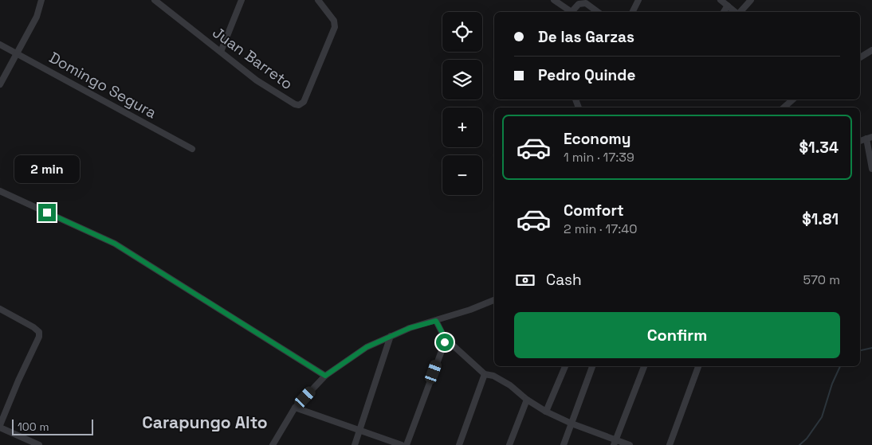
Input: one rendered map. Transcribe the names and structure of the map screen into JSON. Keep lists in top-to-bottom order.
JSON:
{
  "streets": {
    "street": ["Juan Barreto", "Domingo Segura"]
  },
  "districts": ["Carapungo Alto"],
  "scale_bar": "100 m",
  "page": {
    "map_buttons": ["+", "−"],
    "banner": ["De las Garzas", "Pedro Quinde"],
    "list": [
      {
        "name": "Economy",
        "note": "1 min · 17:39",
        "value": "$1.34"
      },
      {
        "name": "Comfort",
        "note": "2 min · 17:40",
        "value": "$1.81"
      }
    ],
    "bubble": "2 min",
    "pay": ["Cash", "570 m"],
    "buttons": "Confirm",
    "scale": "100 m"
  }
}
